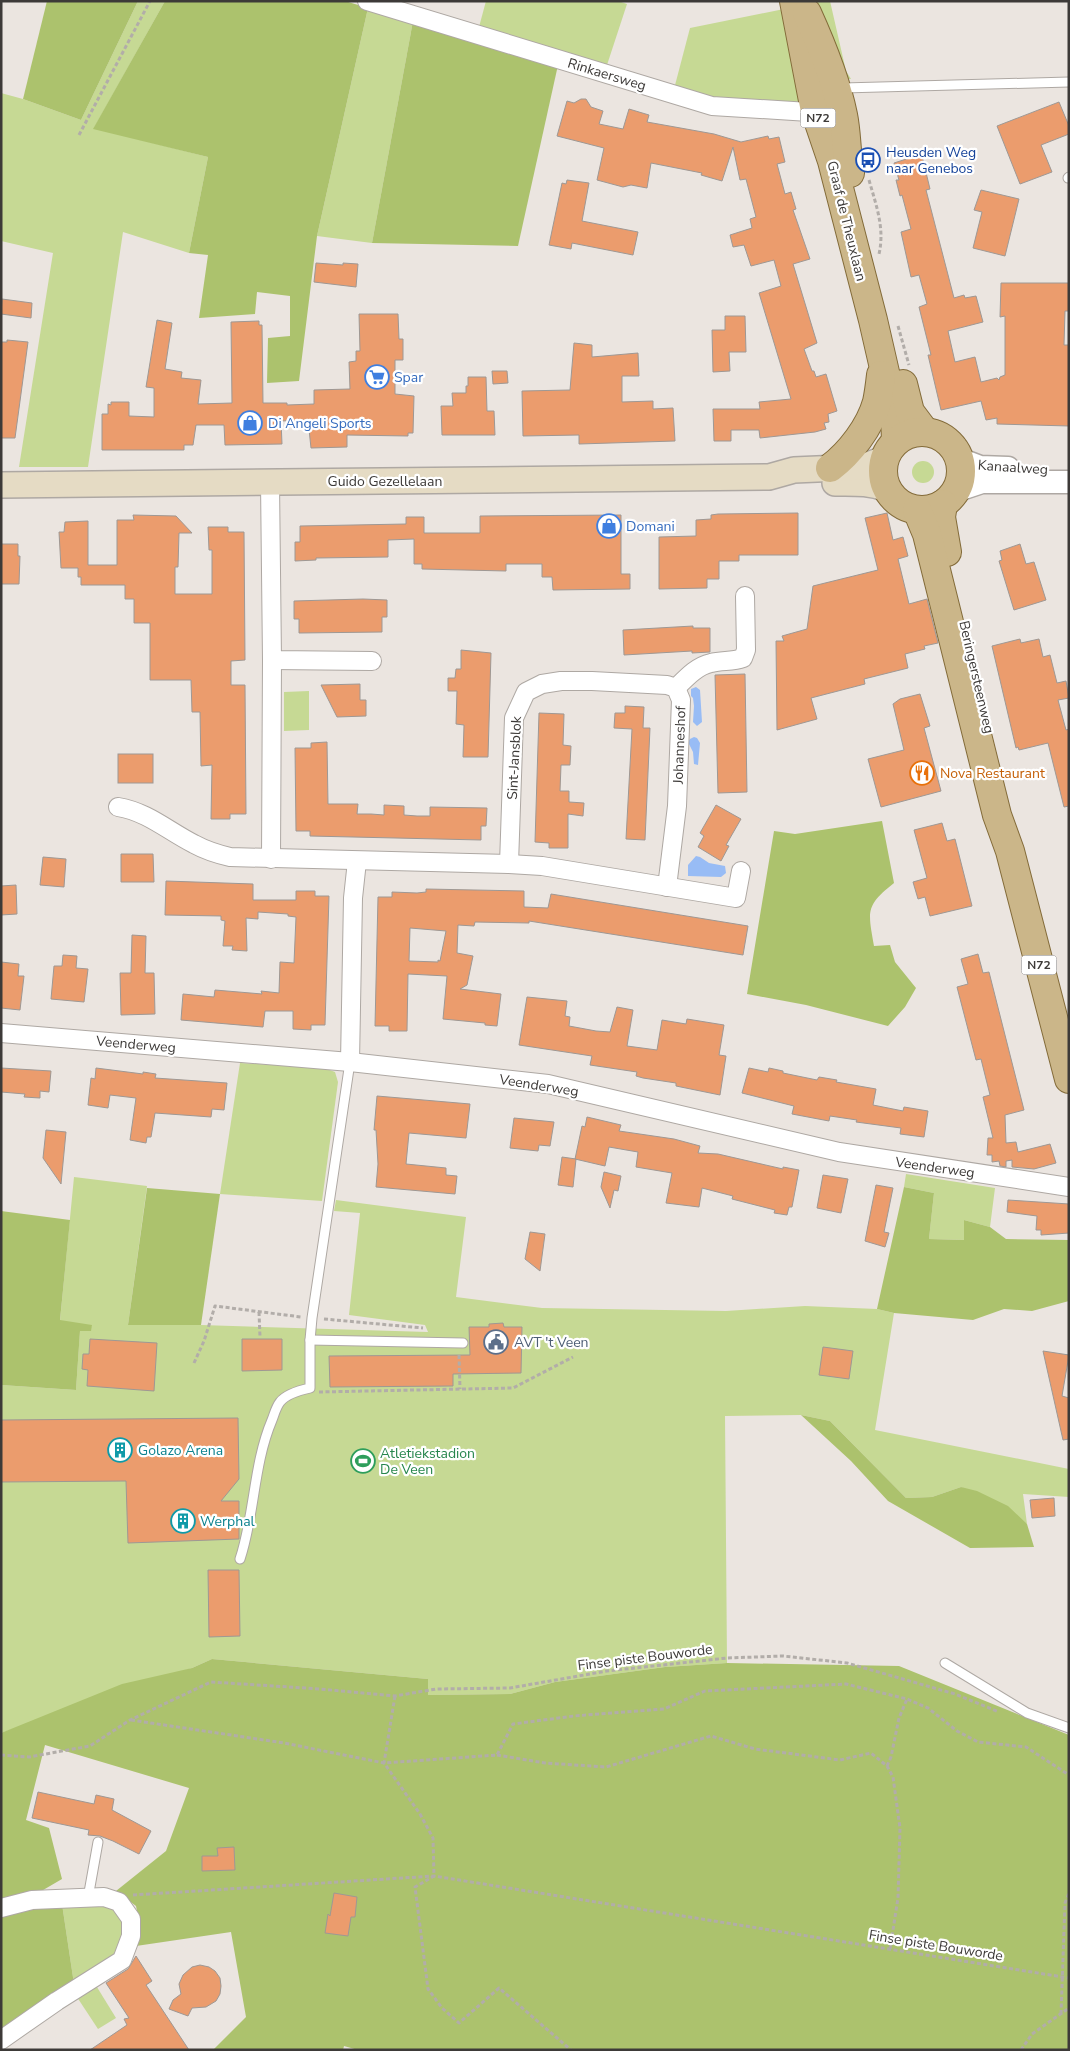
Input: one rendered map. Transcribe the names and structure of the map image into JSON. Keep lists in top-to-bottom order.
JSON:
{
  "streets": {
    "main road": [
      "N72",
      "Graaf de Theuxlaan",
      "Guido Gezellelaan",
      "Beringersteenweg"
    ],
    "street": [
      "Rinkaersweg",
      "Kanaalweg",
      "Johanneshof",
      "Sint-Jansblok",
      "Veenderweg"
    ],
    "path": ["Finse piste Bouworde"]
  },
  "crossings": [
    ["Rinkaersweg", "Graaf de Theuxlaan"],
    ["N72", "Graaf de Theuxlaan"],
    ["N72", "Kanaalweg"],
    ["N72", "Guido Gezellelaan"],
    ["N72", "Beringersteenweg"],
    ["Graaf de Theuxlaan", "Kanaalweg"],
    ["Graaf de Theuxlaan", "Guido Gezellelaan"],
    ["Graaf de Theuxlaan", "Beringersteenweg"],
    ["Kanaalweg", "Guido Gezellelaan"],
    ["Kanaalweg", "Beringersteenweg"],
    ["Guido Gezellelaan", "Beringersteenweg"],
    ["Johanneshof", "Sint-Jansblok"]
  ],
  "places": {
    "bus stop": ["Heusden Weg naar Genebos"],
    "supermarket": ["Spar"],
    "shop": ["Di Angeli Sports", "Domani"],
    "restaurant": ["Nova Restaurant"],
    "public building": ["AVT 't Veen"],
    "building": ["Golazo Arena", "Werphal"],
    "sports": ["Atletiekstadion De Veen"]
  }
}
